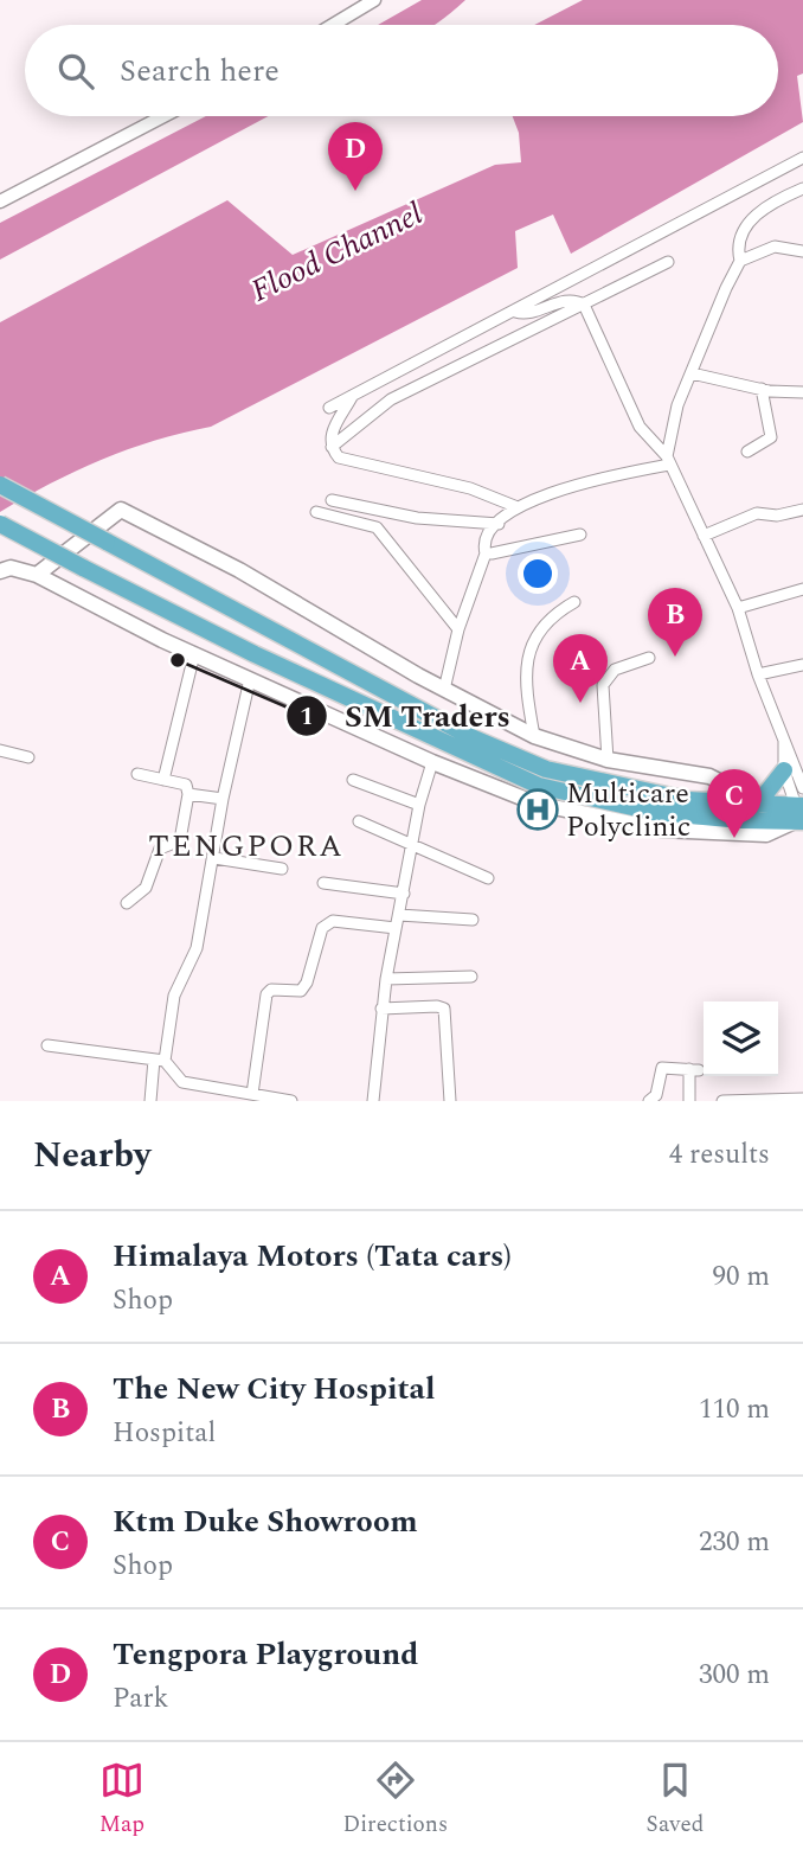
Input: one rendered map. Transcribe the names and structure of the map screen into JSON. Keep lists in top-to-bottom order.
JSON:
{
  "districts": ["TENGPORA"],
  "water": ["Flood Channel"],
  "places": {
    "other": ["SM Traders"],
    "hospital": ["Multicare Polyclinic"]
  },
  "page": {
    "search": "Search here",
    "pins": [
      "D",
      "B",
      "A",
      "C"
    ],
    "heading": ["Nearby", "4 results"],
    "list": [
      {
        "mark": "A",
        "name": "Himalaya Motors (Tata cars)",
        "note": "Shop",
        "value": "90 m"
      },
      {
        "mark": "B",
        "name": "The New City Hospital",
        "note": "Hospital",
        "value": "110 m"
      },
      {
        "mark": "C",
        "name": "Ktm Duke Showroom",
        "note": "Shop",
        "value": "230 m"
      },
      {
        "mark": "D",
        "name": "Tengpora Playground",
        "note": "Park",
        "value": "300 m"
      }
    ],
    "nav": ["Map", "Directions", "Saved"]
  }
}
